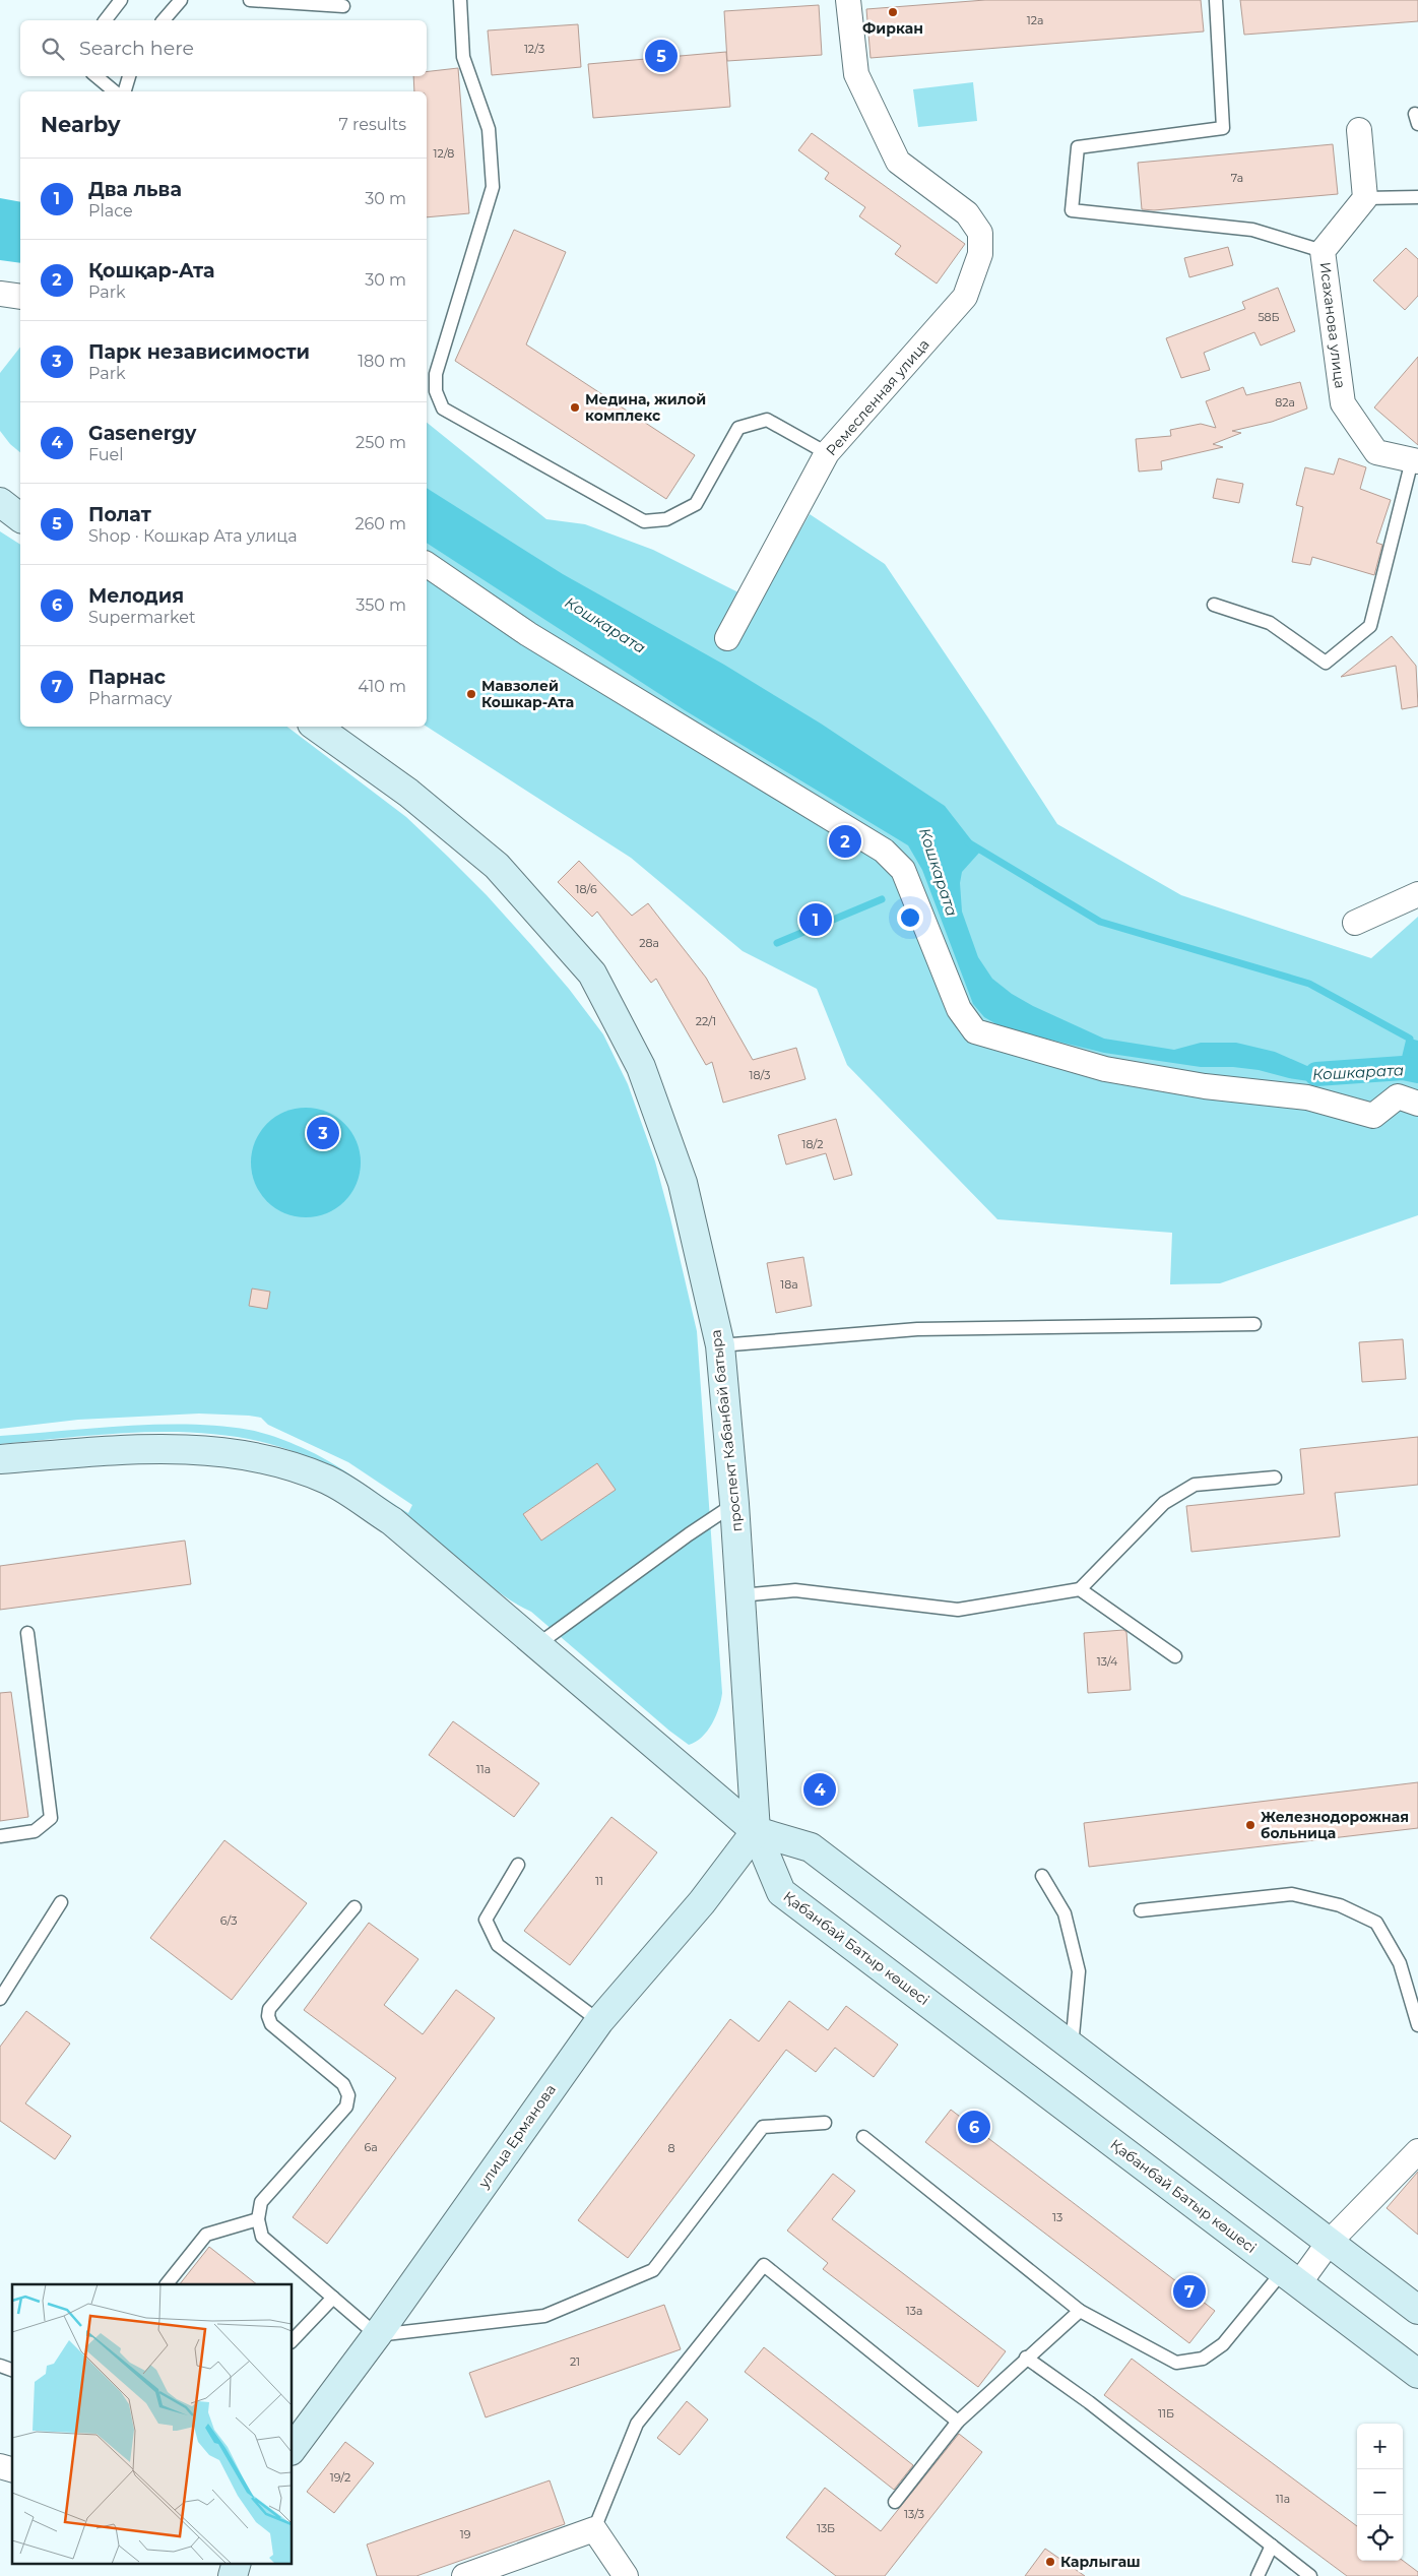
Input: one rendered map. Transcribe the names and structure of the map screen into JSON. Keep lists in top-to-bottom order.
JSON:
{
  "streets": {
    "main road": ["проспект Кабанбай батыра", "Қабанбай Батыр көшесі", "улица Ерманова"],
    "street": ["Исаханова улица", "Ремесленная улица"]
  },
  "crossings": [
    ["проспект Кабанбай батыра", "Қабанбай Батыр көшесі"],
    ["проспект Кабанбай батыра", "улица Ерманова"],
    ["Қабанбай Батыр көшесі", "улица Ерманова"]
  ],
  "water": ["Кошкарата"],
  "places": [
    "Фиркан",
    "Медина, жилой комплекс",
    "Мавзолей Кошкар-Ата",
    "Железнодорожная больница",
    "Карлыгаш"
  ],
  "house_numbers": [
    "12а",
    "12/3",
    "12/8",
    "7а",
    "58Б",
    "82а",
    "18/6",
    "28а",
    "22/1",
    "18/3",
    "18/2",
    "18а",
    "13/4",
    "11а",
    "11",
    "6/3",
    "6а",
    "8",
    "13",
    "13а",
    "21",
    "11Б",
    "19/2",
    "11а",
    "13/3",
    "13Б",
    "19"
  ],
  "page": {
    "search": "Search here",
    "pins": [
      "5",
      "2",
      "1",
      "3",
      "4",
      "6",
      "7"
    ],
    "heading": ["Nearby", "7 results"],
    "list": [
      {
        "mark": "1",
        "name": "Два льва",
        "note": "Place",
        "value": "30 m"
      },
      {
        "mark": "2",
        "name": "Қошқар-Ата",
        "note": "Park",
        "value": "30 m"
      },
      {
        "mark": "3",
        "name": "Парк независимости",
        "note": "Park",
        "value": "180 m"
      },
      {
        "mark": "4",
        "name": "Gasenergy",
        "note": "Fuel",
        "value": "250 m"
      },
      {
        "mark": "5",
        "name": "Полат",
        "note": "Shop · Кошкар Ата улица",
        "value": "260 m"
      },
      {
        "mark": "6",
        "name": "Мелодия",
        "note": "Supermarket",
        "value": "350 m"
      },
      {
        "mark": "7",
        "name": "Парнас",
        "note": "Pharmacy",
        "value": "410 m"
      }
    ],
    "map_buttons": ["+", "−"]
  }
}
